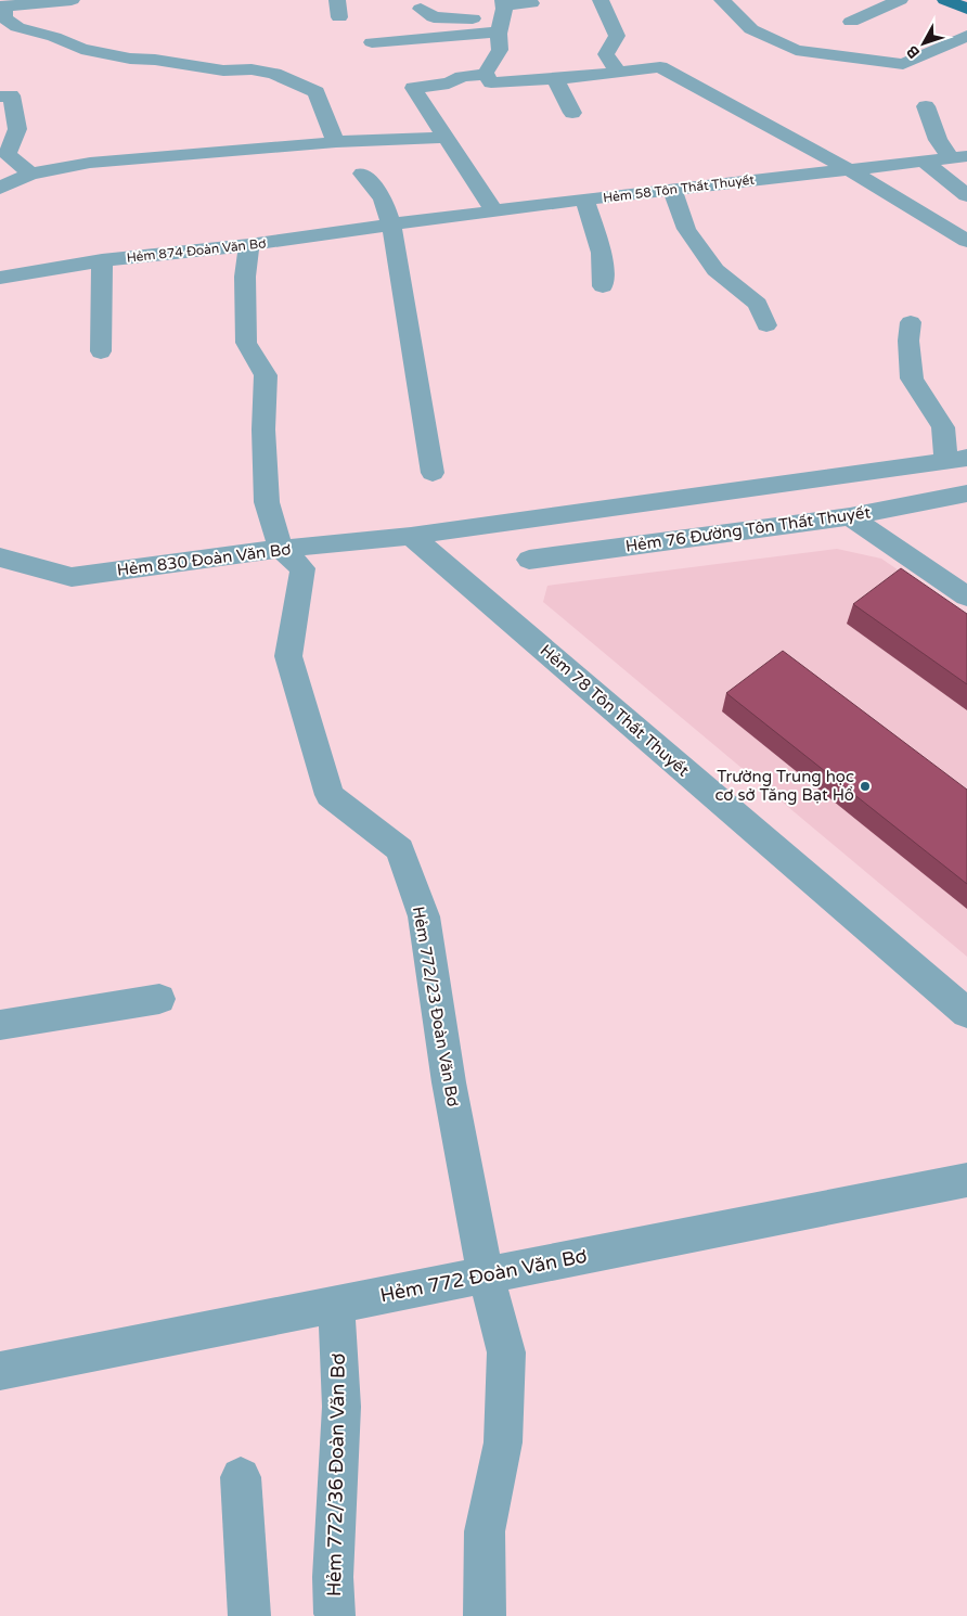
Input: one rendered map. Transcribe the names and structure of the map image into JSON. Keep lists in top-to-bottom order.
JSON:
{
  "streets": {
    "street": [
      "Hẻm 58 Tôn Thất Thuyết",
      "Hẻm 874 Đoàn Văn Bơ",
      "Hẻm 76 Đường Tôn Thất Thuyết",
      "Hẻm 830 Đoàn Văn Bơ",
      "Hẻm 78 Tôn Thất Thuyết",
      "Hẻm 772/23 Đoàn Văn Bơ",
      "Hẻm 772 Đoàn Văn Bơ",
      "Hẻm 772/36 Đoàn Văn Bơ"
    ]
  },
  "crossings": [
    ["Hẻm 58 Tôn Thất Thuyết", "Hẻm 874 Đoàn Văn Bơ"],
    ["Hẻm 830 Đoàn Văn Bơ", "Hẻm 78 Tôn Thất Thuyết"],
    ["Hẻm 830 Đoàn Văn Bơ", "Hẻm 772/23 Đoàn Văn Bơ"],
    ["Hẻm 772/23 Đoàn Văn Bơ", "Hẻm 772 Đoàn Văn Bơ"],
    ["Hẻm 772 Đoàn Văn Bơ", "Hẻm 772/36 Đoàn Văn Bơ"]
  ],
  "places": ["Trường Trung học cơ sở Tăng Bạt Hổ"],
  "north": "bottom left"
}
